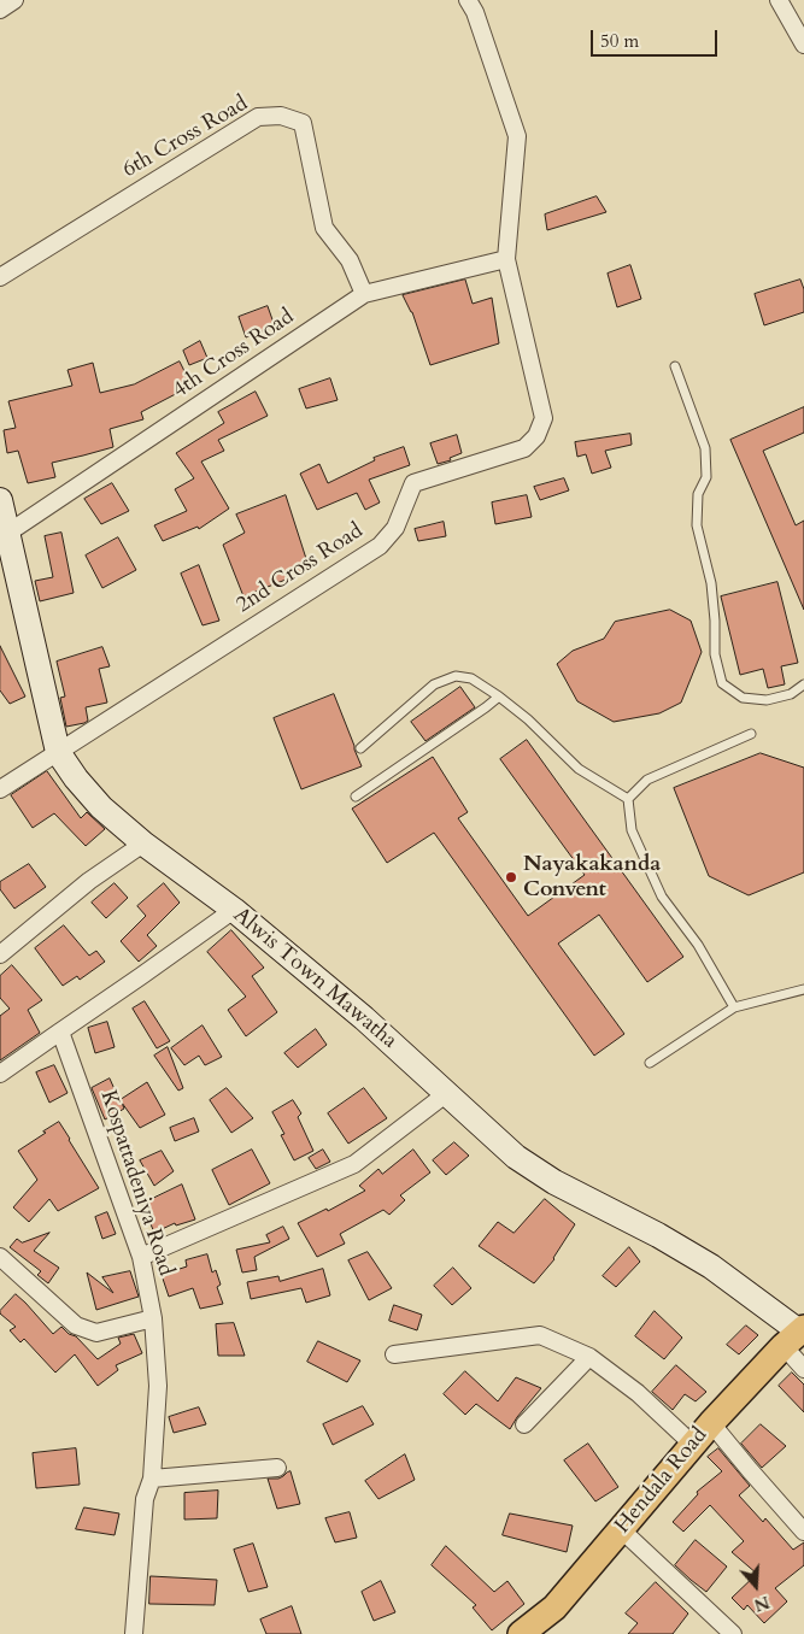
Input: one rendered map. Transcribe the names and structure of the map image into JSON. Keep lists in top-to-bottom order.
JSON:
{
  "streets": {
    "main road": ["Hendala Road"],
    "street": [
      "6th Cross Road",
      "4th Cross Road",
      "2nd Cross Road",
      "Alwis Town Mawatha",
      "Kospattadeniya Road"
    ]
  },
  "crossings": [
    ["6th Cross Road", "4th Cross Road"],
    ["4th Cross Road", "2nd Cross Road"],
    ["4th Cross Road", "Alwis Town Mawatha"],
    ["2nd Cross Road", "Alwis Town Mawatha"],
    ["Alwis Town Mawatha", "Hendala Road"]
  ],
  "places": ["Nayakakanda Convent"],
  "scale_bar": "50 m",
  "north": "bottom"
}
